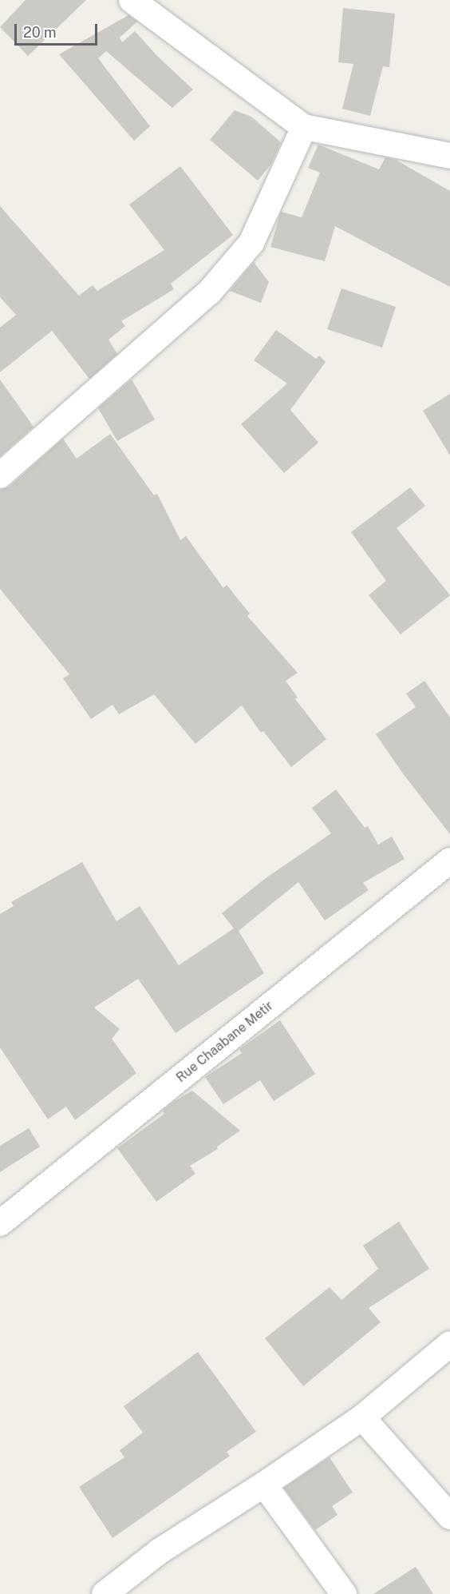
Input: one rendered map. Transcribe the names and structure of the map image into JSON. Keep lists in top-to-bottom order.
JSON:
{
  "streets": {
    "street": ["Rue Chaabane Metir"]
  },
  "scale_bar": "20 m"
}
